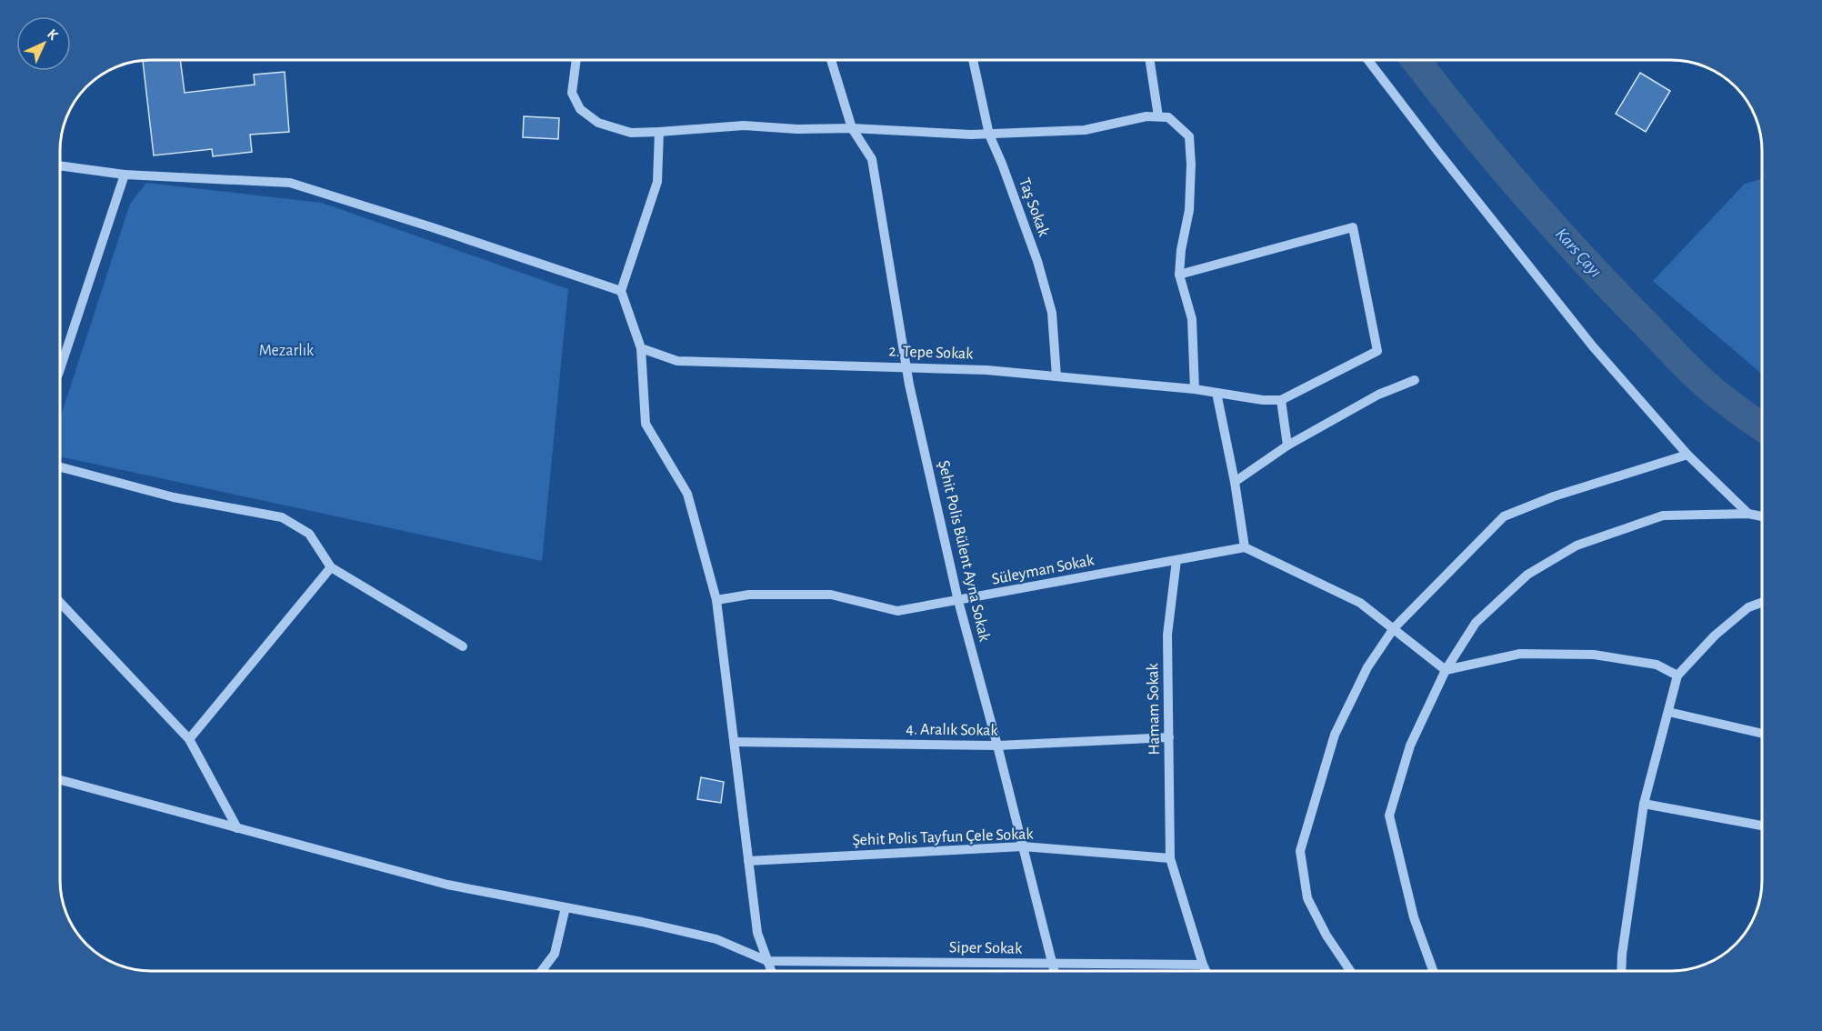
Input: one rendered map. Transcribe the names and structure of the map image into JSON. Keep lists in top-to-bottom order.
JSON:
{
  "streets": {
    "street": [
      "Taş Sokak",
      "2. Tepe Sokak",
      "Şehit Polis Bülent Ayna Sokak",
      "Süleyman Sokak",
      "Hamam Sokak",
      "4. Aralık Sokak",
      "Şehit Polis Tayfun Çele Sokak",
      "Siper Sokak"
    ]
  },
  "crossings": [
    ["Taş Sokak", "2. Tepe Sokak"],
    ["2. Tepe Sokak", "Şehit Polis Bülent Ayna Sokak"],
    ["Şehit Polis Bülent Ayna Sokak", "Süleyman Sokak"],
    ["Şehit Polis Bülent Ayna Sokak", "4. Aralık Sokak"],
    ["Şehit Polis Bülent Ayna Sokak", "Şehit Polis Tayfun Çele Sokak"],
    ["Şehit Polis Bülent Ayna Sokak", "Siper Sokak"],
    ["Süleyman Sokak", "Hamam Sokak"],
    ["Hamam Sokak", "4. Aralık Sokak"],
    ["Hamam Sokak", "Şehit Polis Tayfun Çele Sokak"],
    ["Hamam Sokak", "Siper Sokak"]
  ],
  "water": ["Kars Çayı"],
  "parks": ["Mezarlık"],
  "north": "top right"
}
